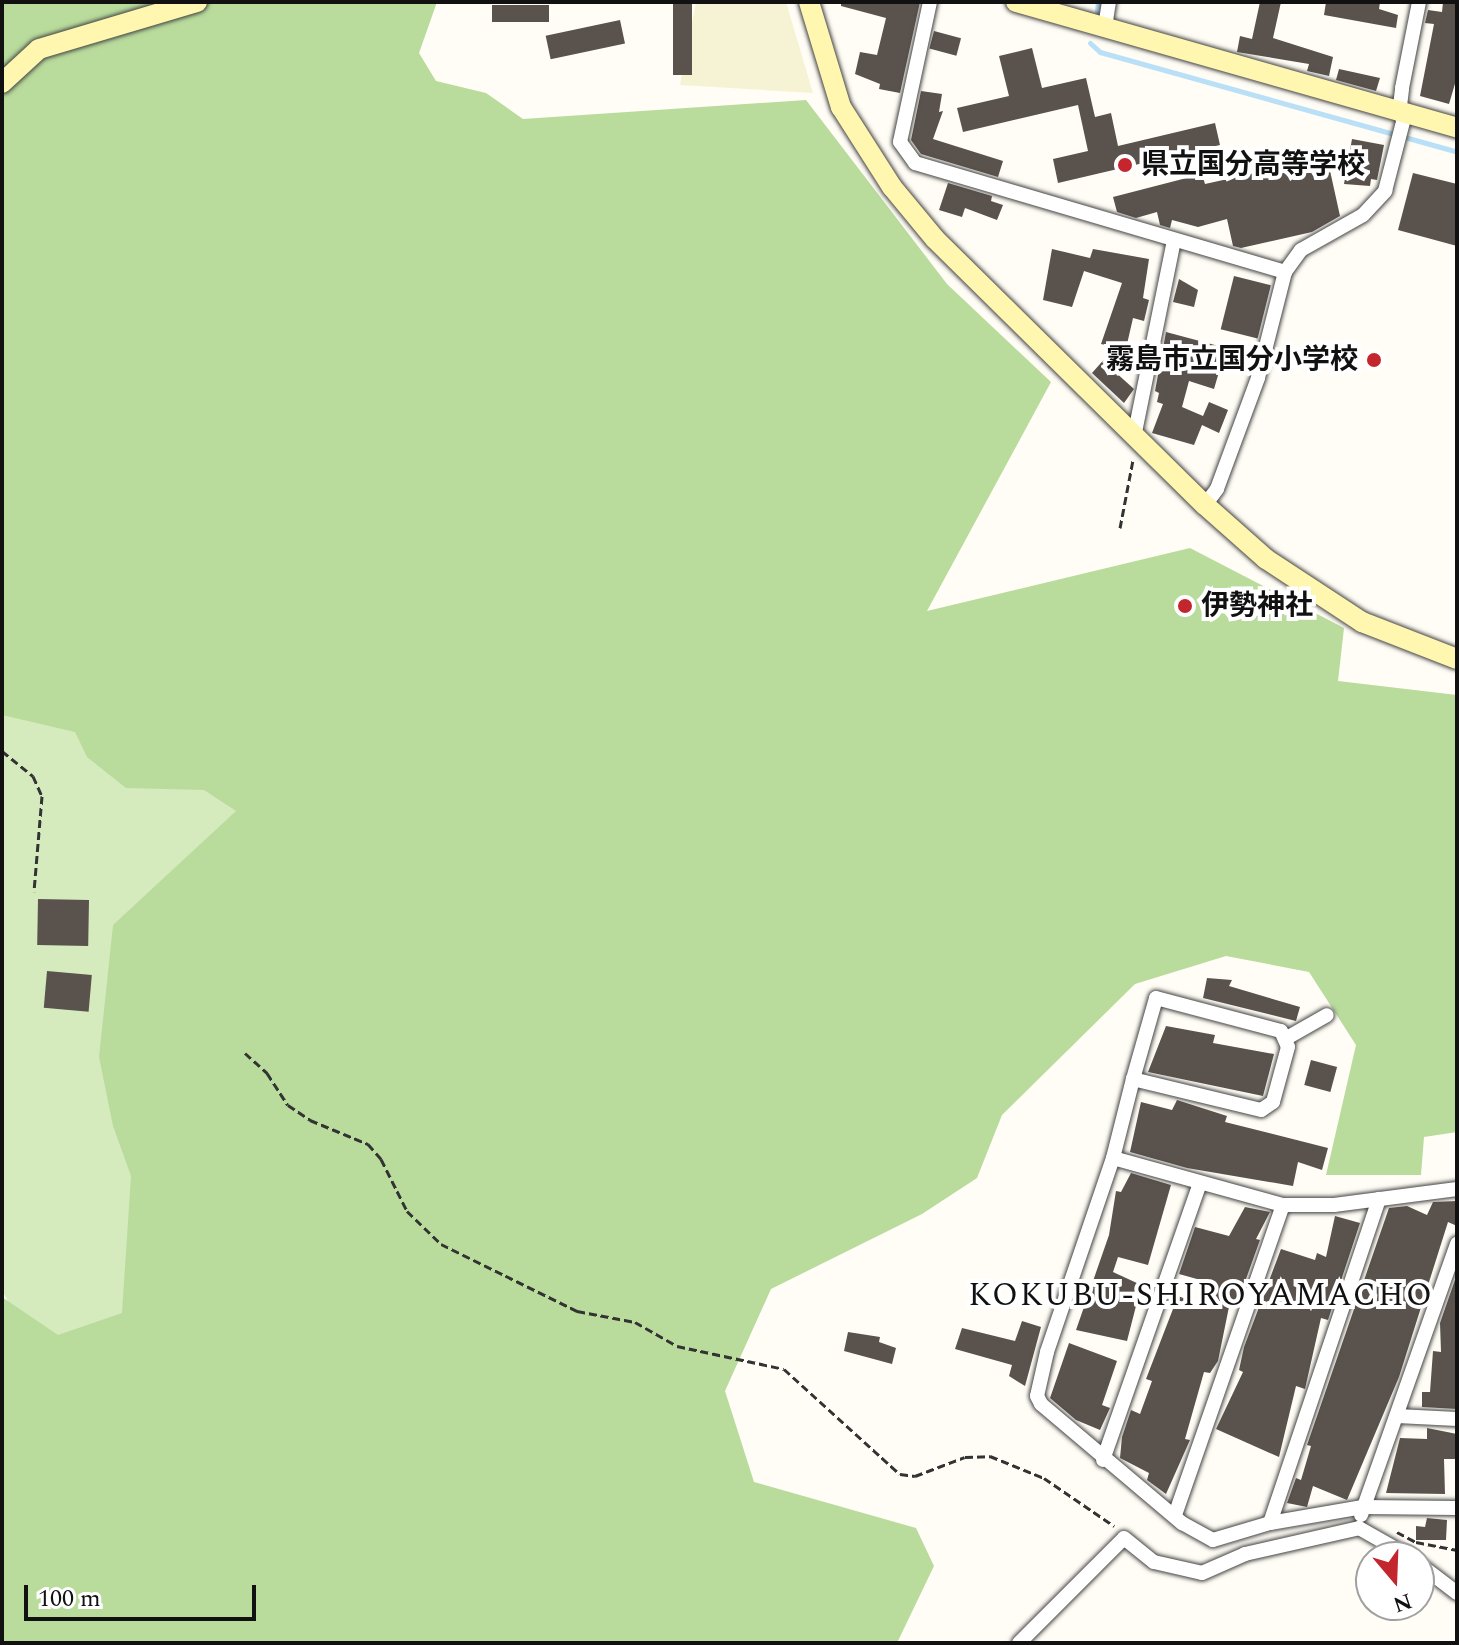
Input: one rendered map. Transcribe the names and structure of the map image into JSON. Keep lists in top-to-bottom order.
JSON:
{
  "districts": ["KOKUBU-SHIROYAMACHO"],
  "places": ["県立国分高等学校", "霧島市立国分小学校", "伊勢神社"],
  "scale_bar": "100 m",
  "north": "bottom"
}
